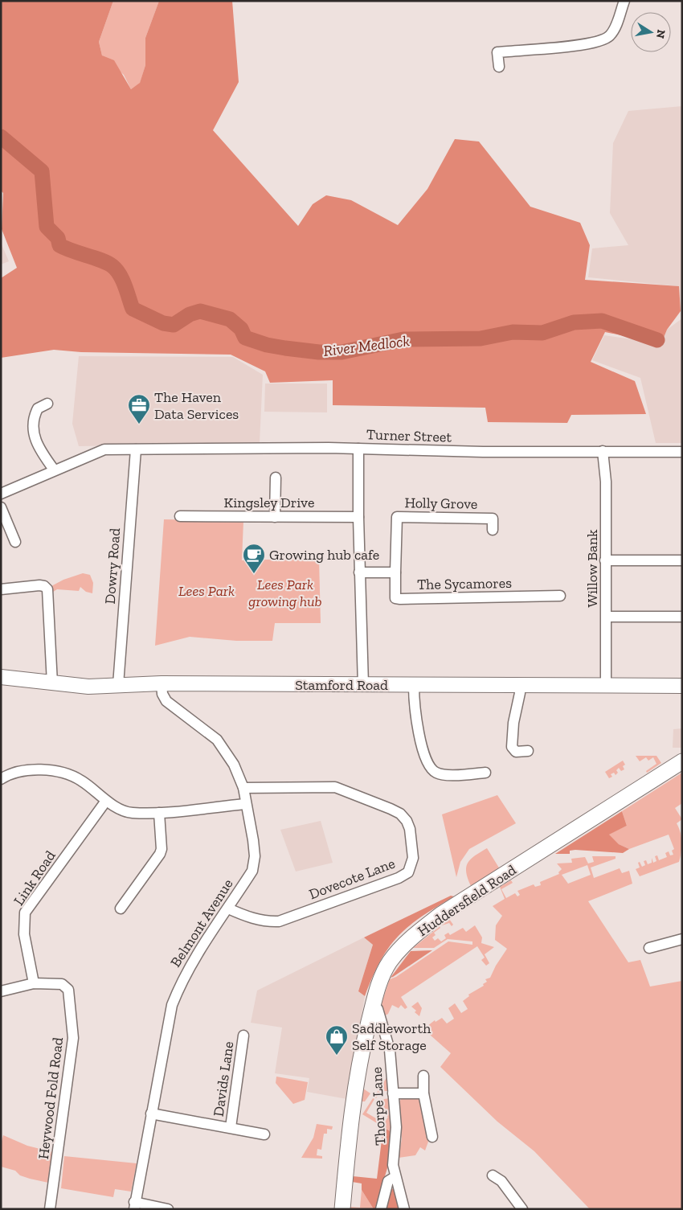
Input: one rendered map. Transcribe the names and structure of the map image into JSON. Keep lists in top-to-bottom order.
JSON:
{
  "streets": {
    "main road": ["Huddersfield Road"],
    "street": [
      "Turner Street",
      "Kingsley Drive",
      "Holly Grove",
      "Dowry Road",
      "Willow Bank",
      "The Sycamores",
      "Stamford Road",
      "Link Road",
      "Dovecote Lane",
      "Belmont Avenue",
      "Davids Lane",
      "Heywood Fold Road",
      "Thorpe Lane"
    ]
  },
  "crossings": [
    ["Turner Street", "Dowry Road"],
    ["Turner Street", "Willow Bank"],
    ["Holly Grove", "The Sycamores"],
    ["Dowry Road", "Stamford Road"],
    ["Willow Bank", "Stamford Road"],
    ["Stamford Road", "Belmont Avenue"],
    ["Link Road", "Heywood Fold Road"],
    ["Dovecote Lane", "Belmont Avenue"],
    ["Huddersfield Road", "Thorpe Lane"],
    ["Belmont Avenue", "Davids Lane"]
  ],
  "water": ["River Medlock"],
  "parks": ["Lees Park growing hub", "Lees Park"],
  "places": {
    "office": ["The Haven Data Services"],
    "cafe": ["Growing hub cafe"],
    "shop": ["Saddleworth Self Storage"]
  },
  "north": "right"
}
